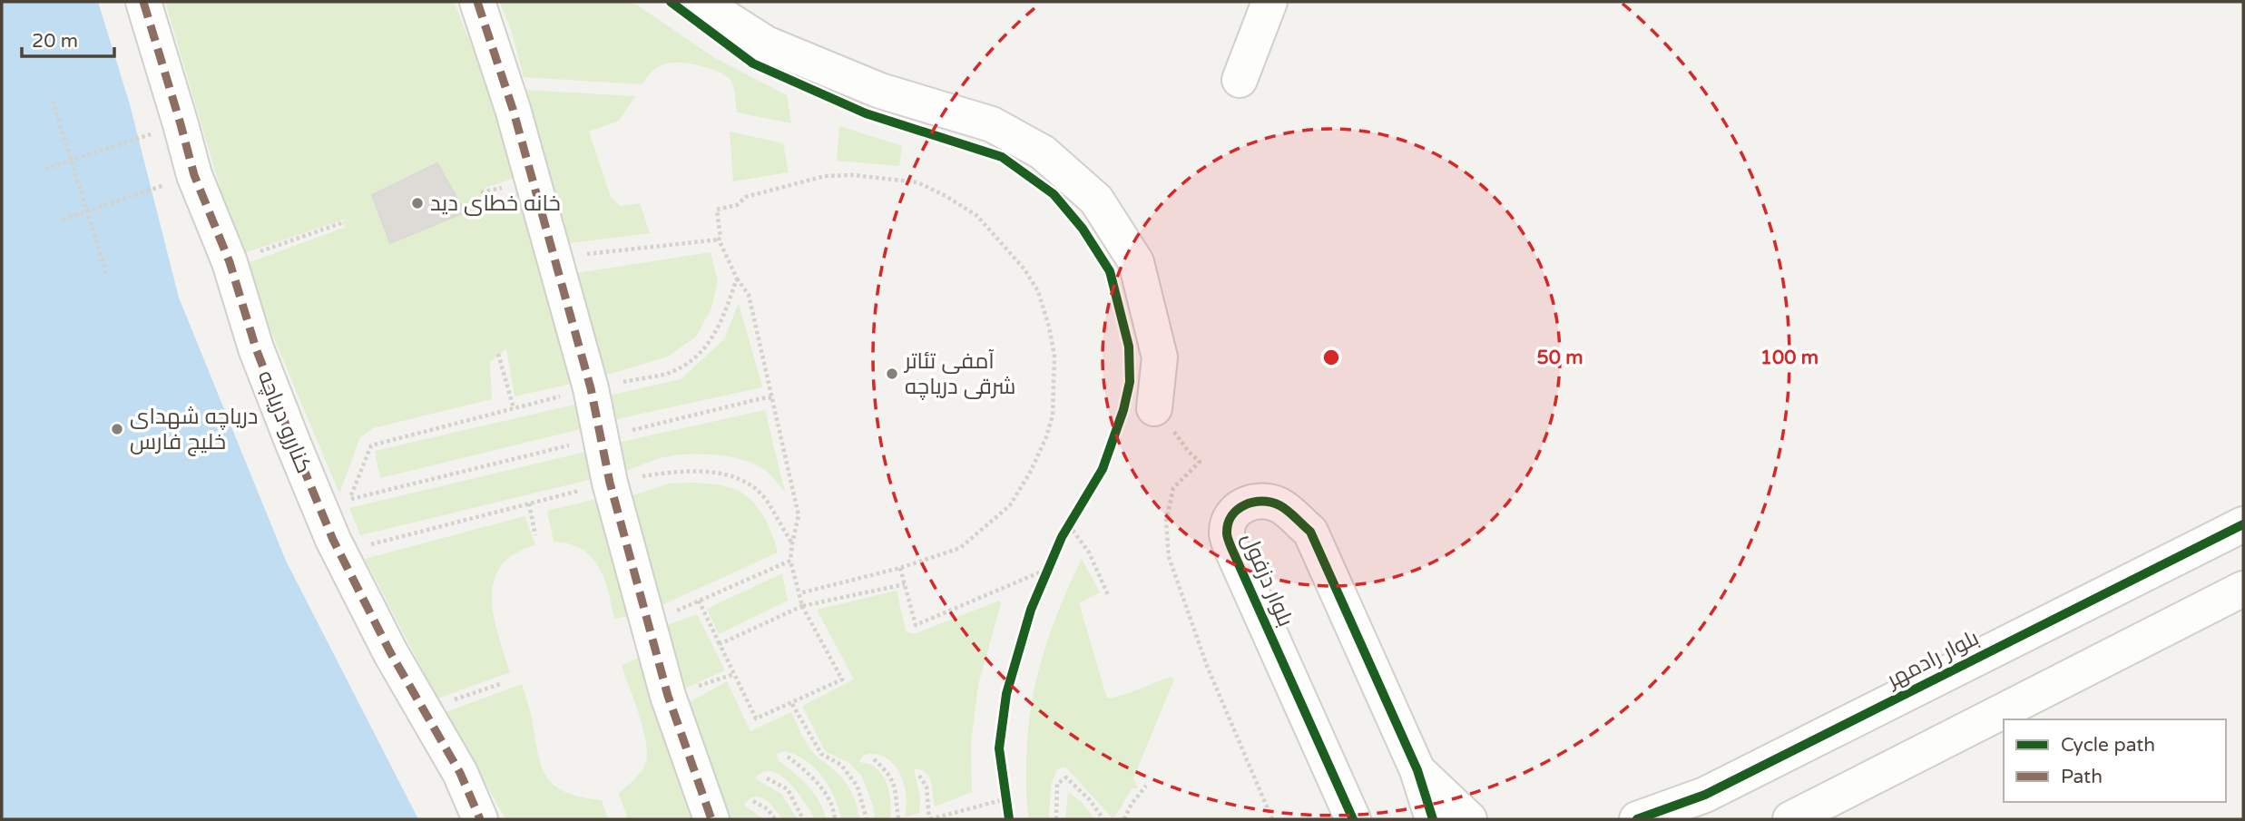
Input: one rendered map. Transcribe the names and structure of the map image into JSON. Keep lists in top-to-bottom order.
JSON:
{
  "streets": {
    "street": ["کناررو دریاچه", "بلوار دزفول", "بلوار رادمهر"]
  },
  "places": ["خانه خطای دید", "آمفی تئاتر شرقی دریاچه", "دریاچه شهدای خلیج فارس"],
  "legend": ["Cycle path", "Path"],
  "scale_bar": "20 m",
  "rings": ["50 m", "100 m"]
}
